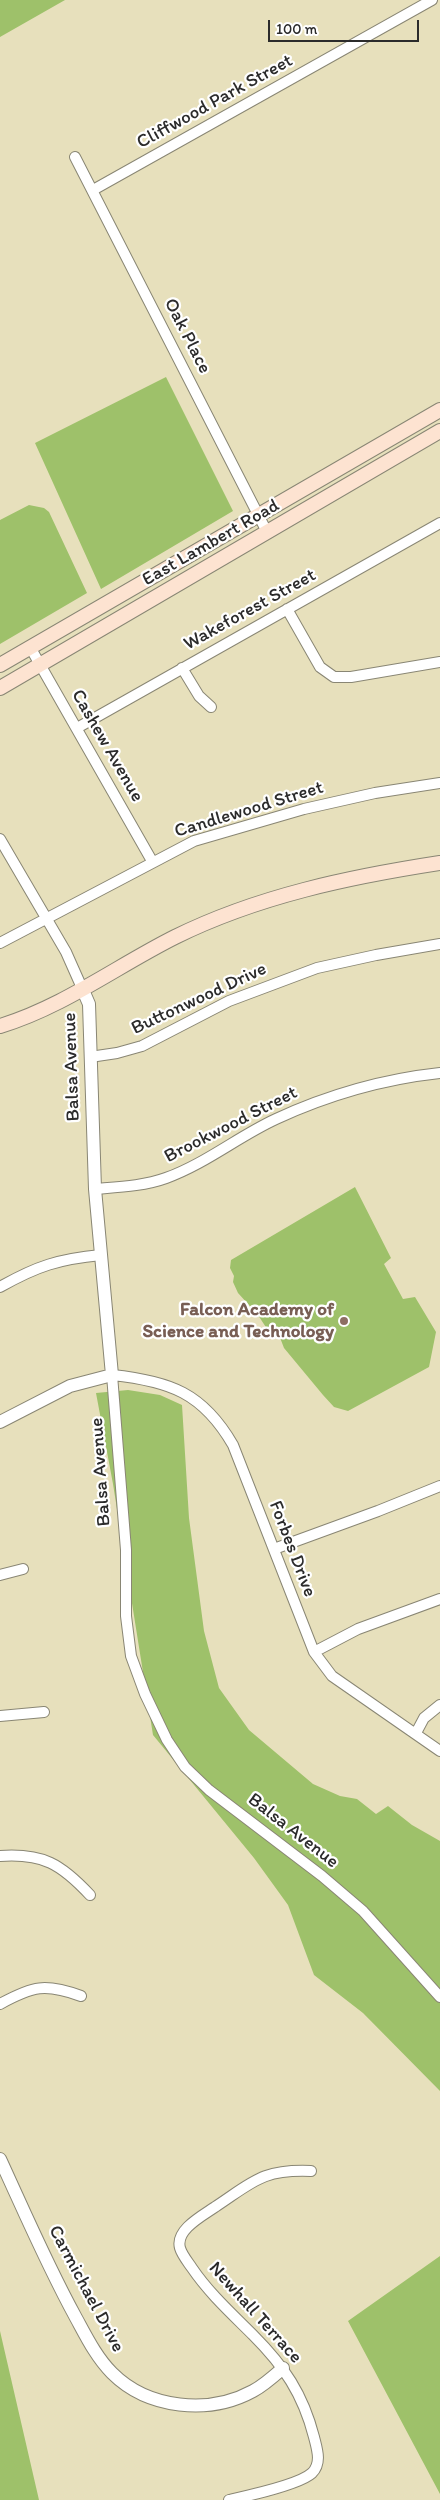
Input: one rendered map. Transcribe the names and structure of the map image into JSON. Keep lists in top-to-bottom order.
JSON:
{
  "streets": {
    "main road": ["East Lambert Road"],
    "street": [
      "Cliffwood Park Street",
      "Oak Place",
      "Wakeforest Street",
      "Cashew Avenue",
      "Candlewood Street",
      "Buttonwood Drive",
      "Balsa Avenue",
      "Brookwood Street",
      "Forbes Drive",
      "Carmichael Drive",
      "Newhall Terrace"
    ]
  },
  "crossings": [
    ["Cliffwood Park Street", "Oak Place"],
    ["Oak Place", "East Lambert Road"],
    ["East Lambert Road", "Cashew Avenue"],
    ["Wakeforest Street", "Cashew Avenue"],
    ["Cashew Avenue", "Candlewood Street"],
    ["Candlewood Street", "Balsa Avenue"],
    ["Buttonwood Drive", "Balsa Avenue"],
    ["Balsa Avenue", "Brookwood Street"],
    ["Balsa Avenue", "Forbes Drive"],
    ["Carmichael Drive", "Newhall Terrace"]
  ],
  "places": ["Falcon Academy of Science and Technology"],
  "scale_bar": "100 m"
}
